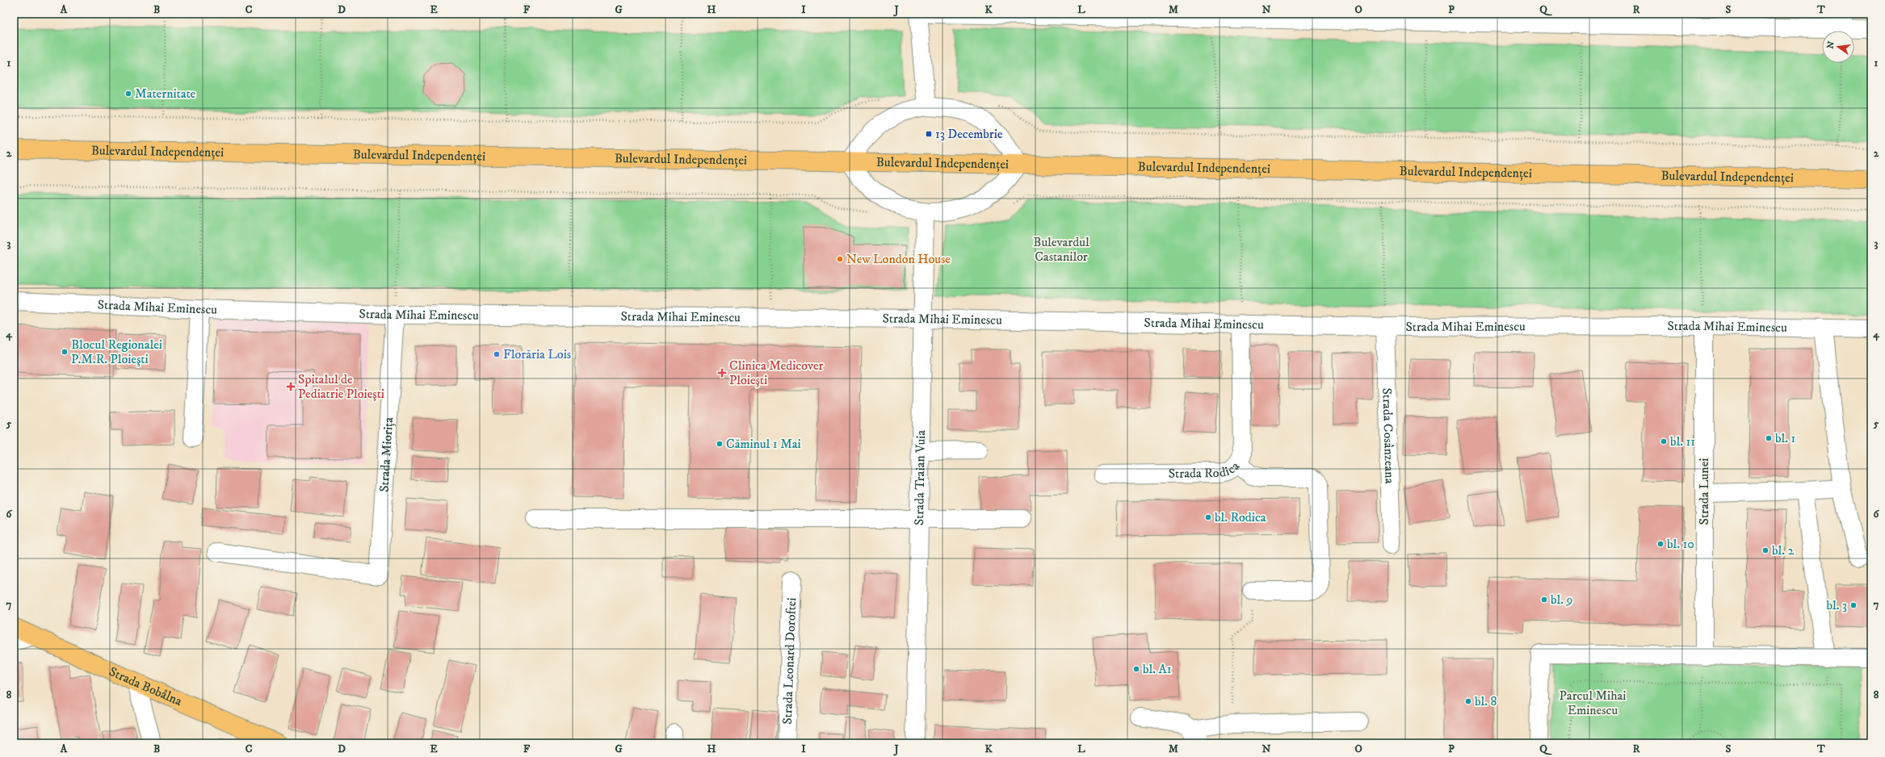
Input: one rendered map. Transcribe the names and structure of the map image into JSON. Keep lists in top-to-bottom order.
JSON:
{
  "streets": {
    "main road": ["Bulevardul Independenței", "Strada Bobâlna"],
    "street": [
      "Strada Mihai Eminescu",
      "Strada Cosânzeana",
      "Strada Miorița",
      "Strada Rodica",
      "Strada Traian Vuia",
      "Strada Lunei",
      "Strada Leonard Doroftei"
    ]
  },
  "crossings": [
    ["Strada Mihai Eminescu", "Strada Cosânzeana"],
    ["Strada Mihai Eminescu", "Strada Miorița"],
    ["Strada Mihai Eminescu", "Strada Rodica"],
    ["Strada Mihai Eminescu", "Strada Traian Vuia"],
    ["Strada Mihai Eminescu", "Strada Lunei"]
  ],
  "parks": ["Bulevardul Castanilor", "Parcul Mihai Eminescu"],
  "places": {
    "other": [
      "Maternitate",
      "New London House",
      "Blocul Regionalei P.M.R. Ploieşti",
      "Florăria Lois",
      "bl. 1",
      "bl. 11",
      "Căminul 1 Mai",
      "bl. Rodica",
      "bl. 10",
      "bl. 2",
      "bl. 9",
      "bl. 3",
      "bl. A1",
      "bl. 8"
    ],
    "transit": ["13 Decembrie"],
    "health": ["Clinica Medicover Ploiești", "Spitalul de Pediatrie Ploieşti"]
  },
  "north": "left",
  "grid": {
    "columns": [
      "A",
      "B",
      "C",
      "D",
      "E",
      "F",
      "G",
      "H",
      "I",
      "J",
      "K",
      "L",
      "M",
      "N",
      "O",
      "P",
      "Q",
      "R",
      "S",
      "T"
    ],
    "rows": [
      "1",
      "2",
      "3",
      "4",
      "5",
      "6",
      "7",
      "8"
    ]
  }
}
